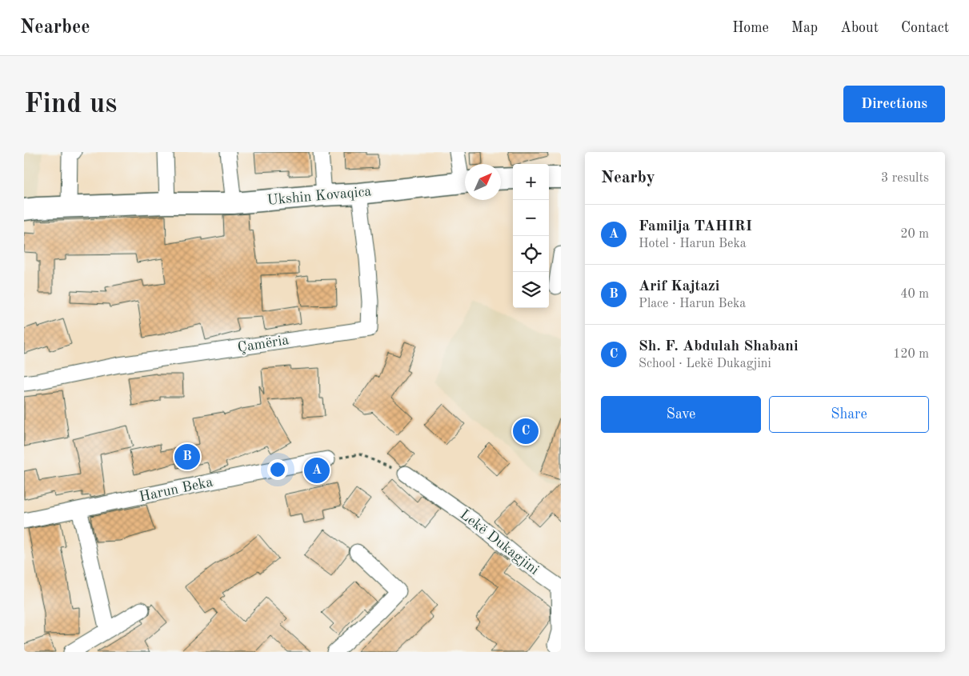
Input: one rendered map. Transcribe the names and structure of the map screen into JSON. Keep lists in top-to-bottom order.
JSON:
{
  "streets": {
    "street": [
      "Ukshin Kovaqica",
      "Çamëria",
      "Harun Beka",
      "Lekë Dukagjini"
    ]
  },
  "crossings": [
    ["Ukshin Kovaqica", "Çamëria"]
  ],
  "north": "top right",
  "page": {
    "header": "Nearbee",
    "nav": [
      "Home",
      "Map",
      "About",
      "Contact"
    ],
    "buttons": [
      "Directions",
      ["Save", "Share"]
    ],
    "title": "Find us",
    "heading": ["Nearby", "3 results"],
    "map_buttons": ["+", "−"],
    "list": [
      {
        "mark": "A",
        "name": "Familja TAHIRI",
        "note": "Hotel · Harun Beka",
        "value": "20 m"
      },
      {
        "mark": "B",
        "name": "Arif Kajtazi",
        "note": "Place · Harun Beka",
        "value": "40 m"
      },
      {
        "mark": "C",
        "name": "Sh. F. Abdulah Shabani",
        "note": "School · Lekë Dukagjini",
        "value": "120 m"
      }
    ],
    "pins": ["C", "B", "A"]
  }
}
